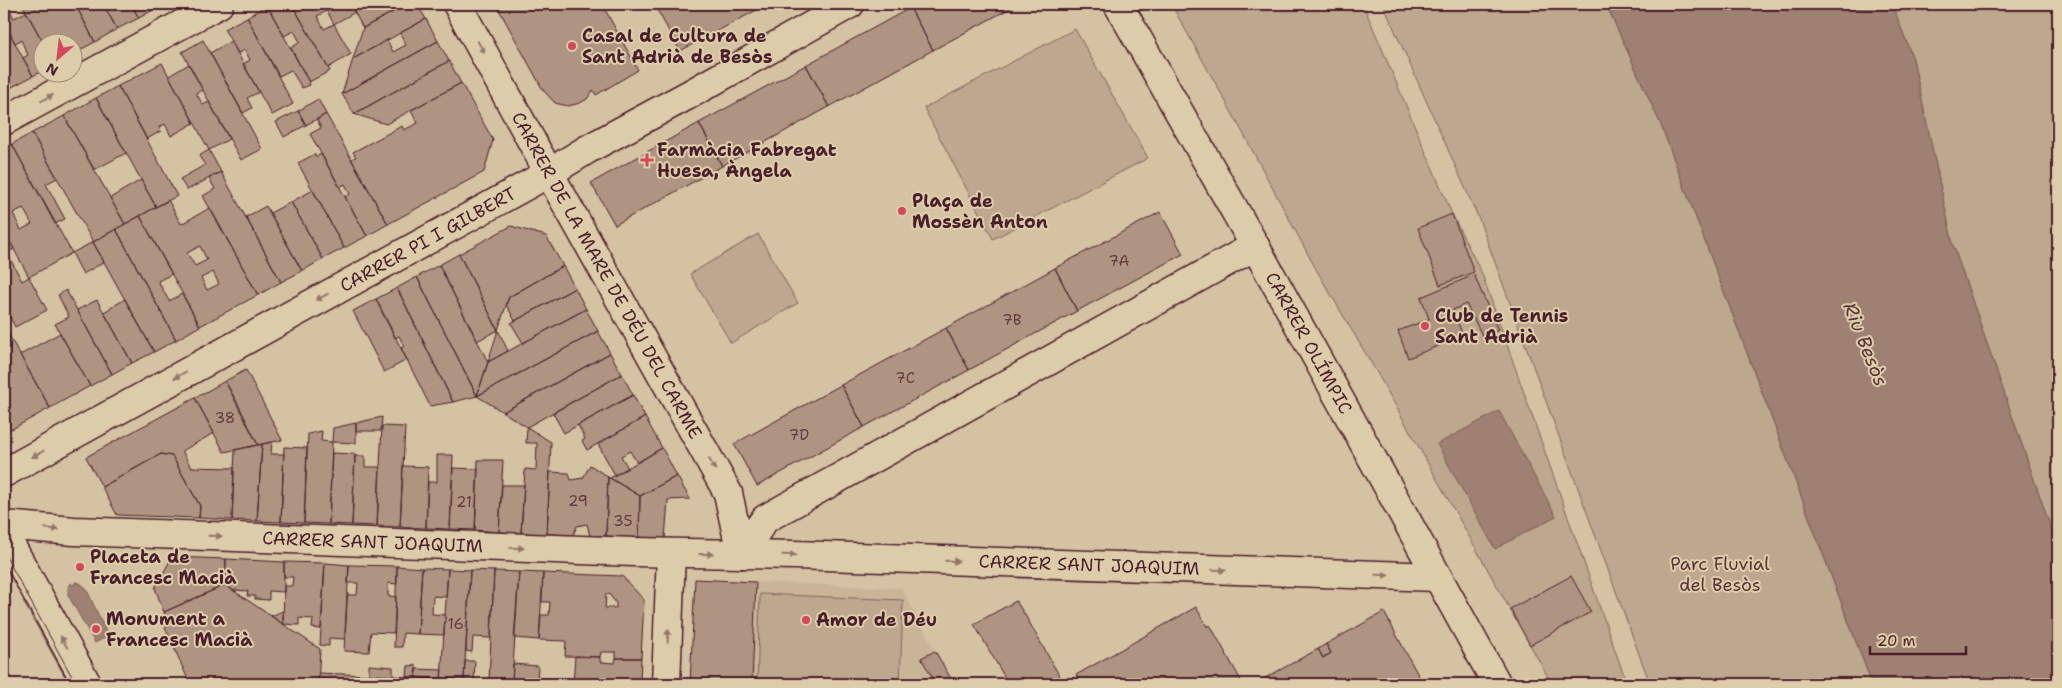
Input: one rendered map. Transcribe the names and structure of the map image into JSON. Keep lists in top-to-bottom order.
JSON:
{
  "streets": {
    "street": [
      "CARRER PI I GILBERT",
      "CARRER DE LA MARE DE DÉU DEL CARME",
      "CARRER OLÍMPIC",
      "CARRER SANT JOAQUIM"
    ]
  },
  "crossings": [
    ["CARRER PI I GILBERT", "CARRER DE LA MARE DE DÉU DEL CARME"],
    ["CARRER DE LA MARE DE DÉU DEL CARME", "CARRER SANT JOAQUIM"],
    ["CARRER OLÍMPIC", "CARRER SANT JOAQUIM"]
  ],
  "one_way": ["CARRER PI I GILBERT", "CARRER DE LA MARE DE DÉU DEL CARME", "CARRER SANT JOAQUIM"],
  "water": ["Riu Besòs"],
  "parks": ["Parc Fluvial del Besòs"],
  "places": {
    "other": [
      "Casal de Cultura de Sant Adrià de Besòs",
      "Plaça de Mossèn Anton",
      "Club de Tennis Sant Adrià",
      "Placeta de Francesc Macià",
      "Amor de Déu",
      "Monument a Francesc Macià"
    ],
    "health": ["Farmàcia Fabregat Huesa, Àngela"]
  },
  "house_numbers": [
    "7A",
    "7B",
    "7C",
    "38",
    "7D",
    "29",
    "21",
    "35",
    "16"
  ],
  "scale_bar": "20 m",
  "north": "bottom left"
}
